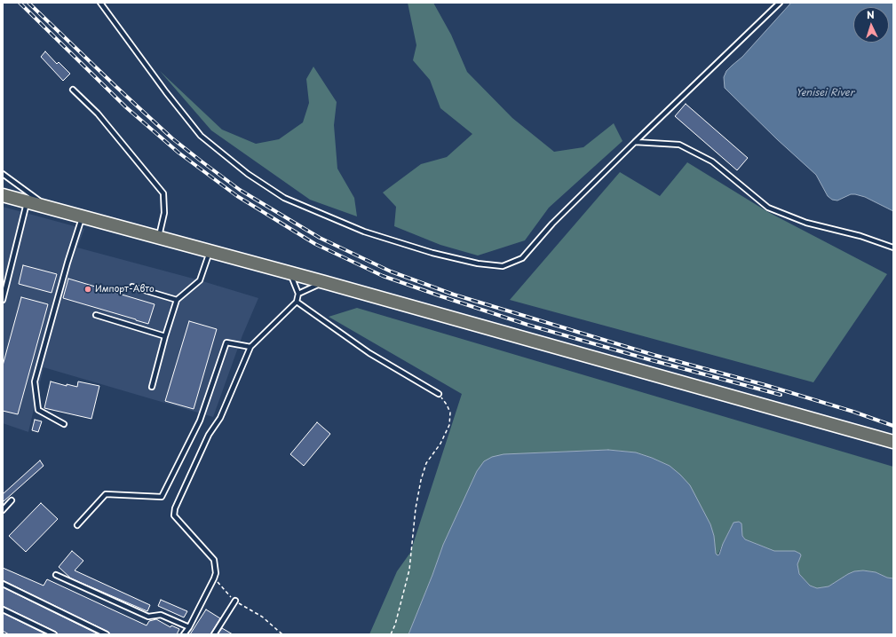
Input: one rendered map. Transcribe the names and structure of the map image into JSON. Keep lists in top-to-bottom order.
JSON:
{
  "water": ["Yenisei River"],
  "places": ["Импорт-Авто"],
  "north": "top"
}
